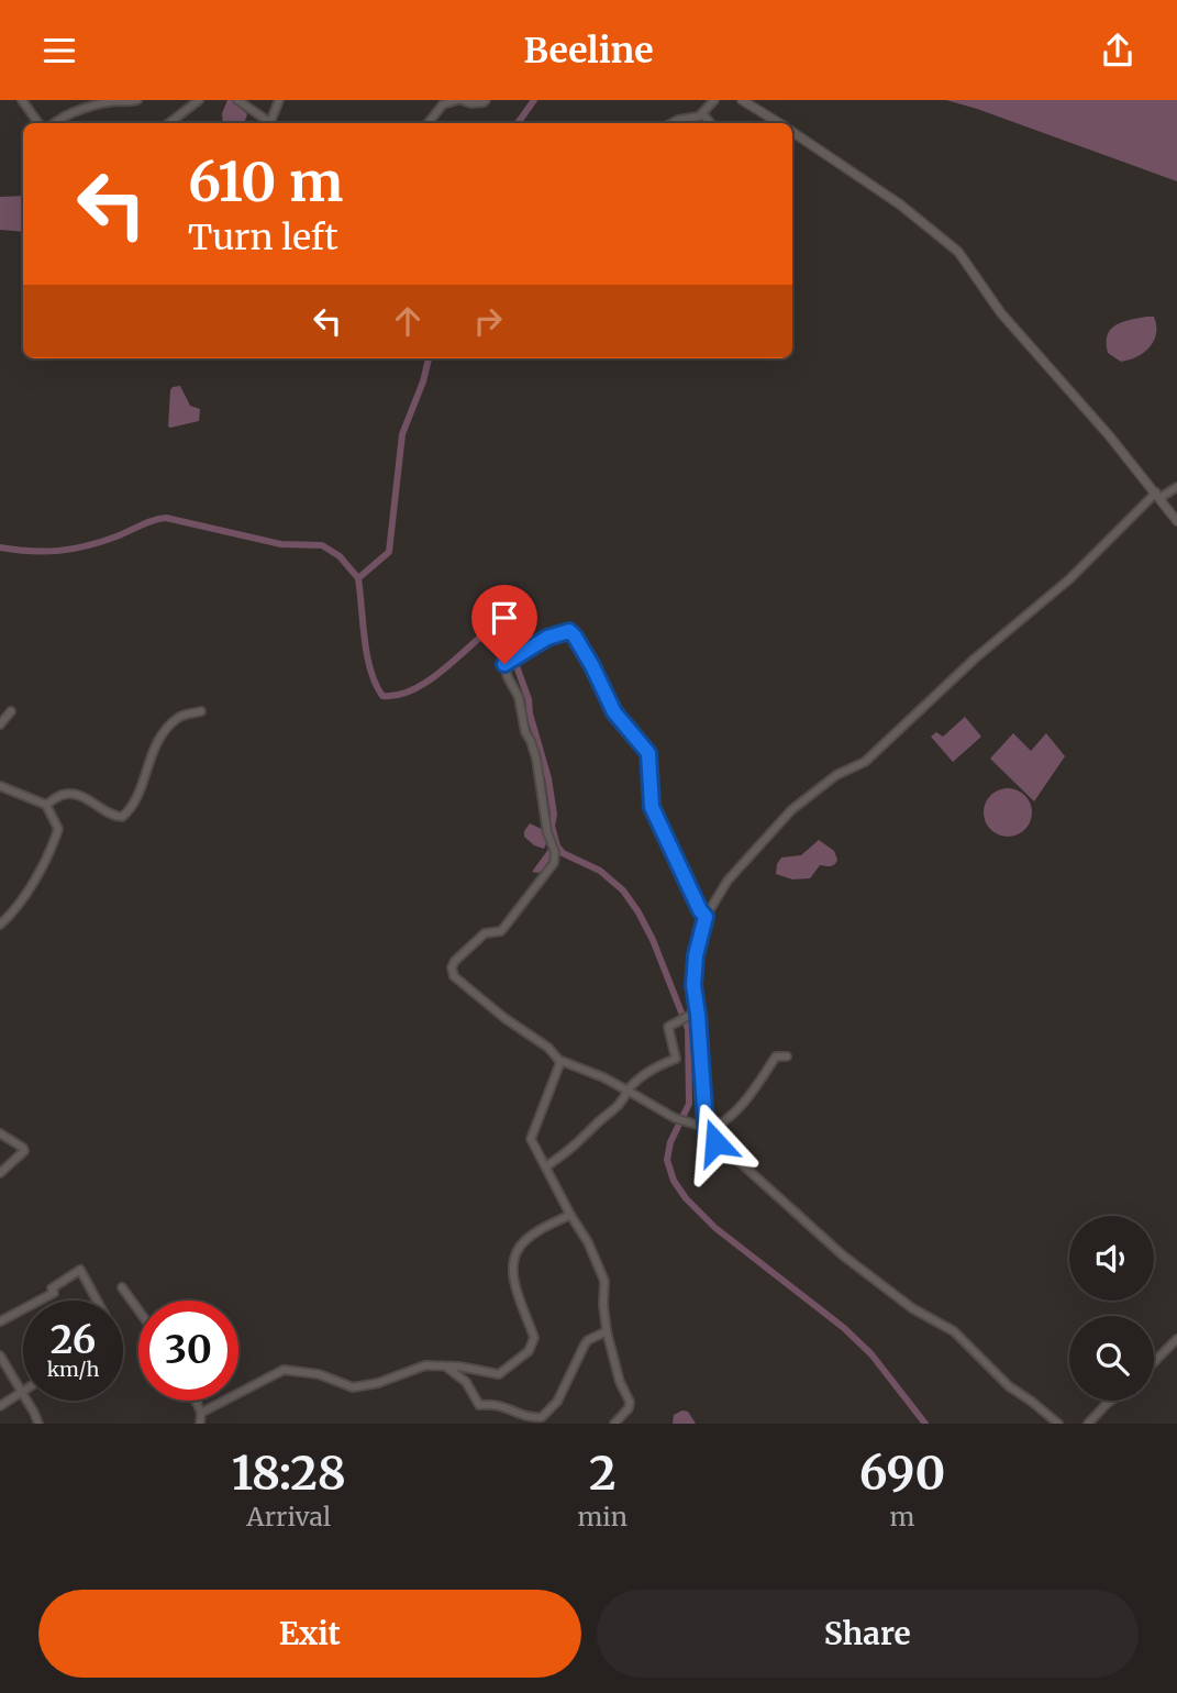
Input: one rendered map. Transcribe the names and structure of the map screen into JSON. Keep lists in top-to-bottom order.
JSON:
{
  "page": {
    "header": "Beeline",
    "turn": ["610 m", "Turn left"],
    "speed": "26 km/h",
    "limit": "30",
    "eta": [
      "18:28",
      "Arrival",
      "2",
      "min",
      "690",
      "m"
    ],
    "buttons": ["Exit", "Share"]
  }
}
